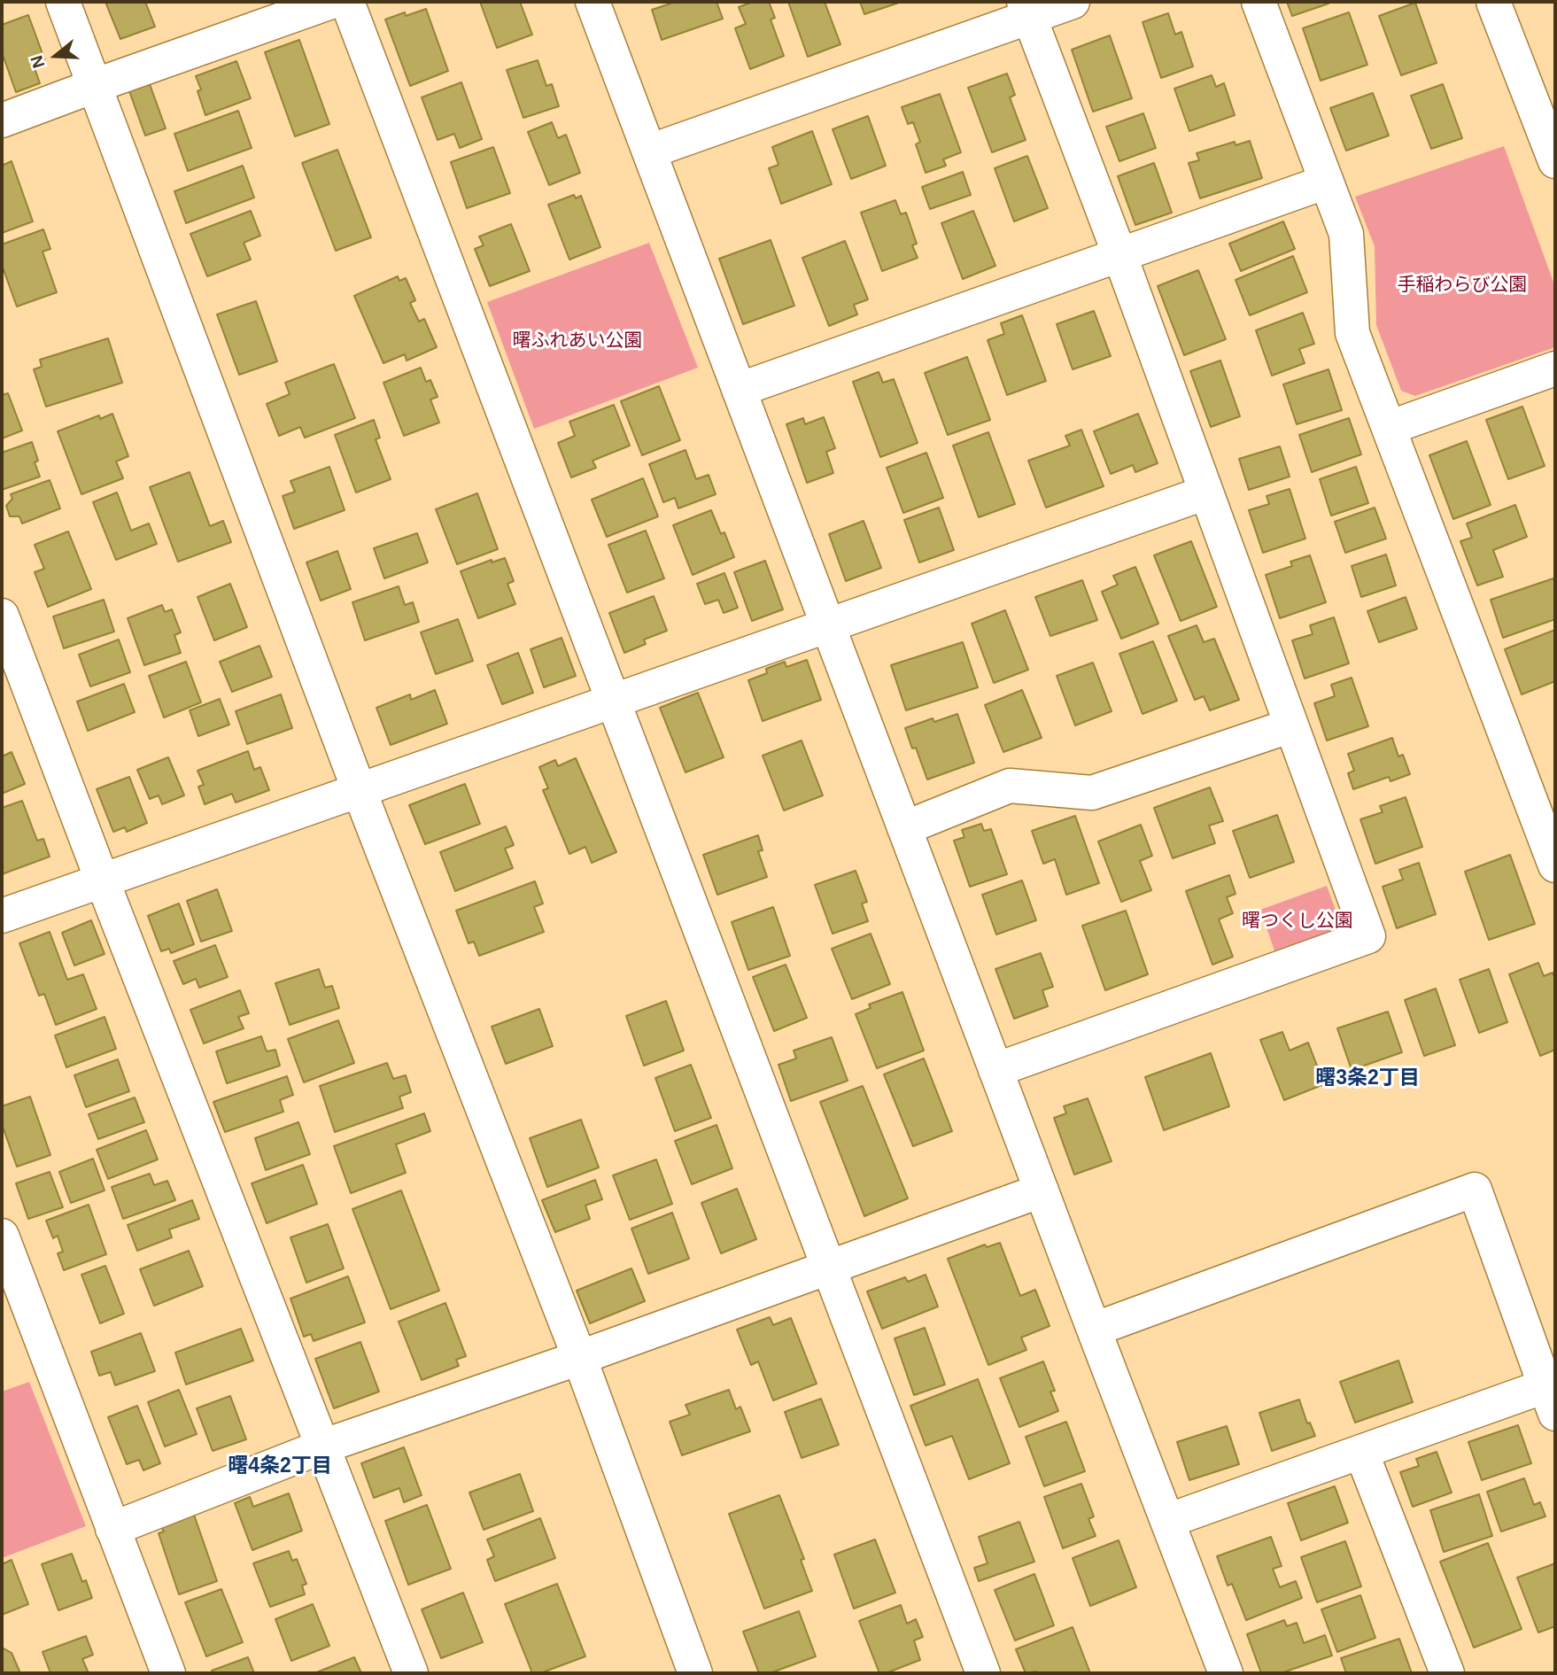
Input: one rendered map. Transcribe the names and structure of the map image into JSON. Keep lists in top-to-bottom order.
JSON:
{
  "districts": ["曙3条2丁目", "曙4条2丁目"],
  "parks": ["手稲わらび公園", "曙ふれあい公園", "曙つくし公園"],
  "north": "left"
}
